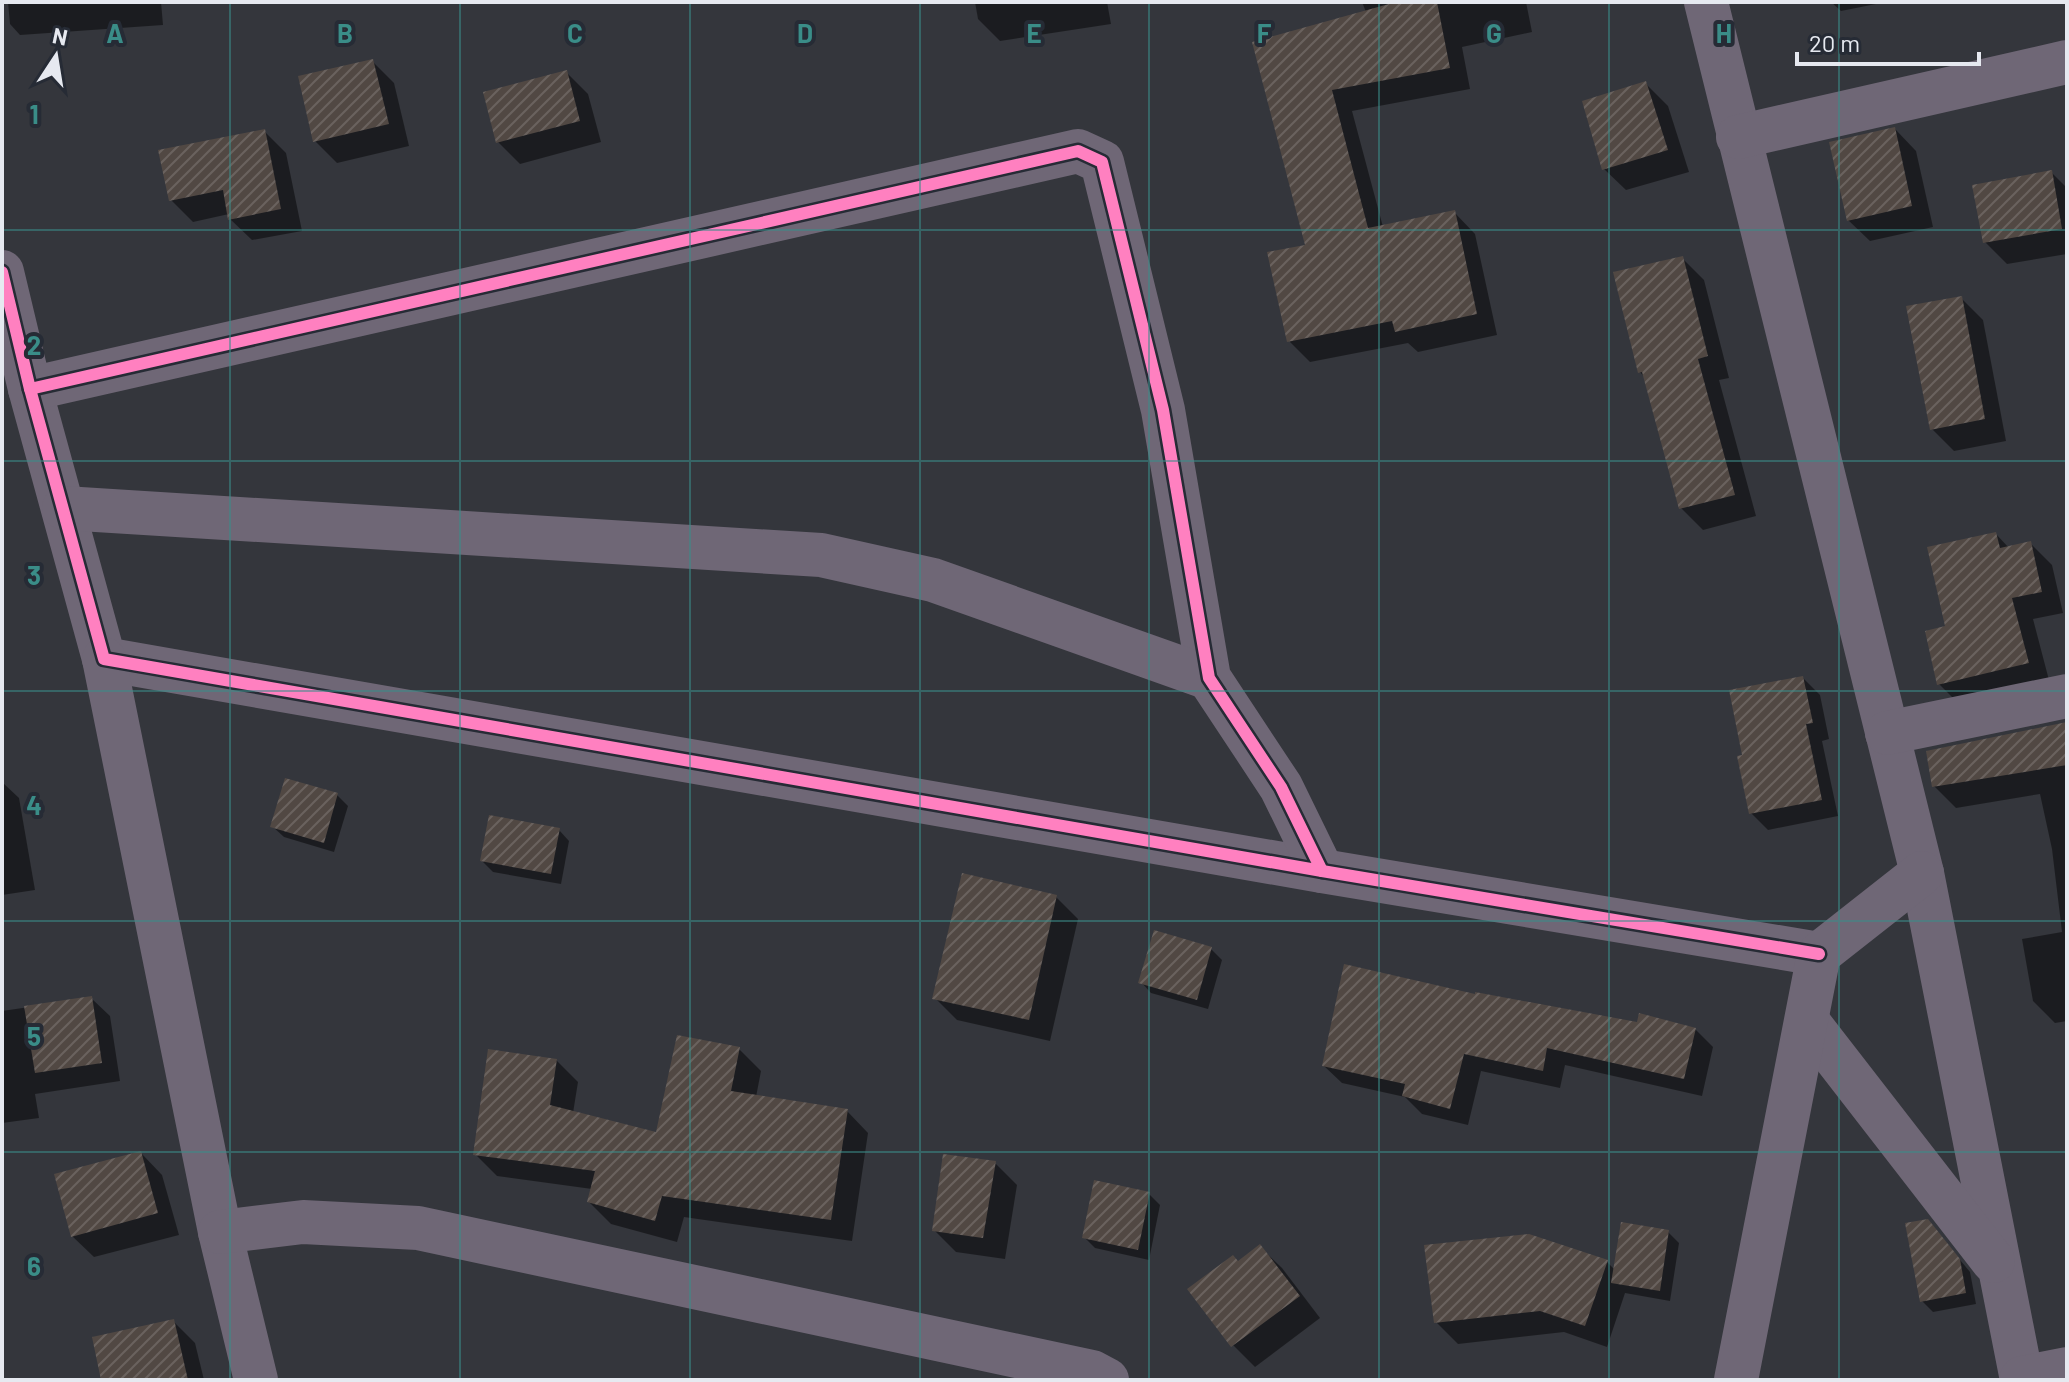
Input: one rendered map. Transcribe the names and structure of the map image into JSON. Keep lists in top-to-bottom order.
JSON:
{
  "scale_bar": "20 m",
  "north": "top",
  "grid": {
    "columns": [
      "A",
      "B",
      "C",
      "D",
      "E",
      "F",
      "G",
      "H"
    ],
    "rows": [
      "1",
      "2",
      "3",
      "4",
      "5",
      "6"
    ]
  }
}
